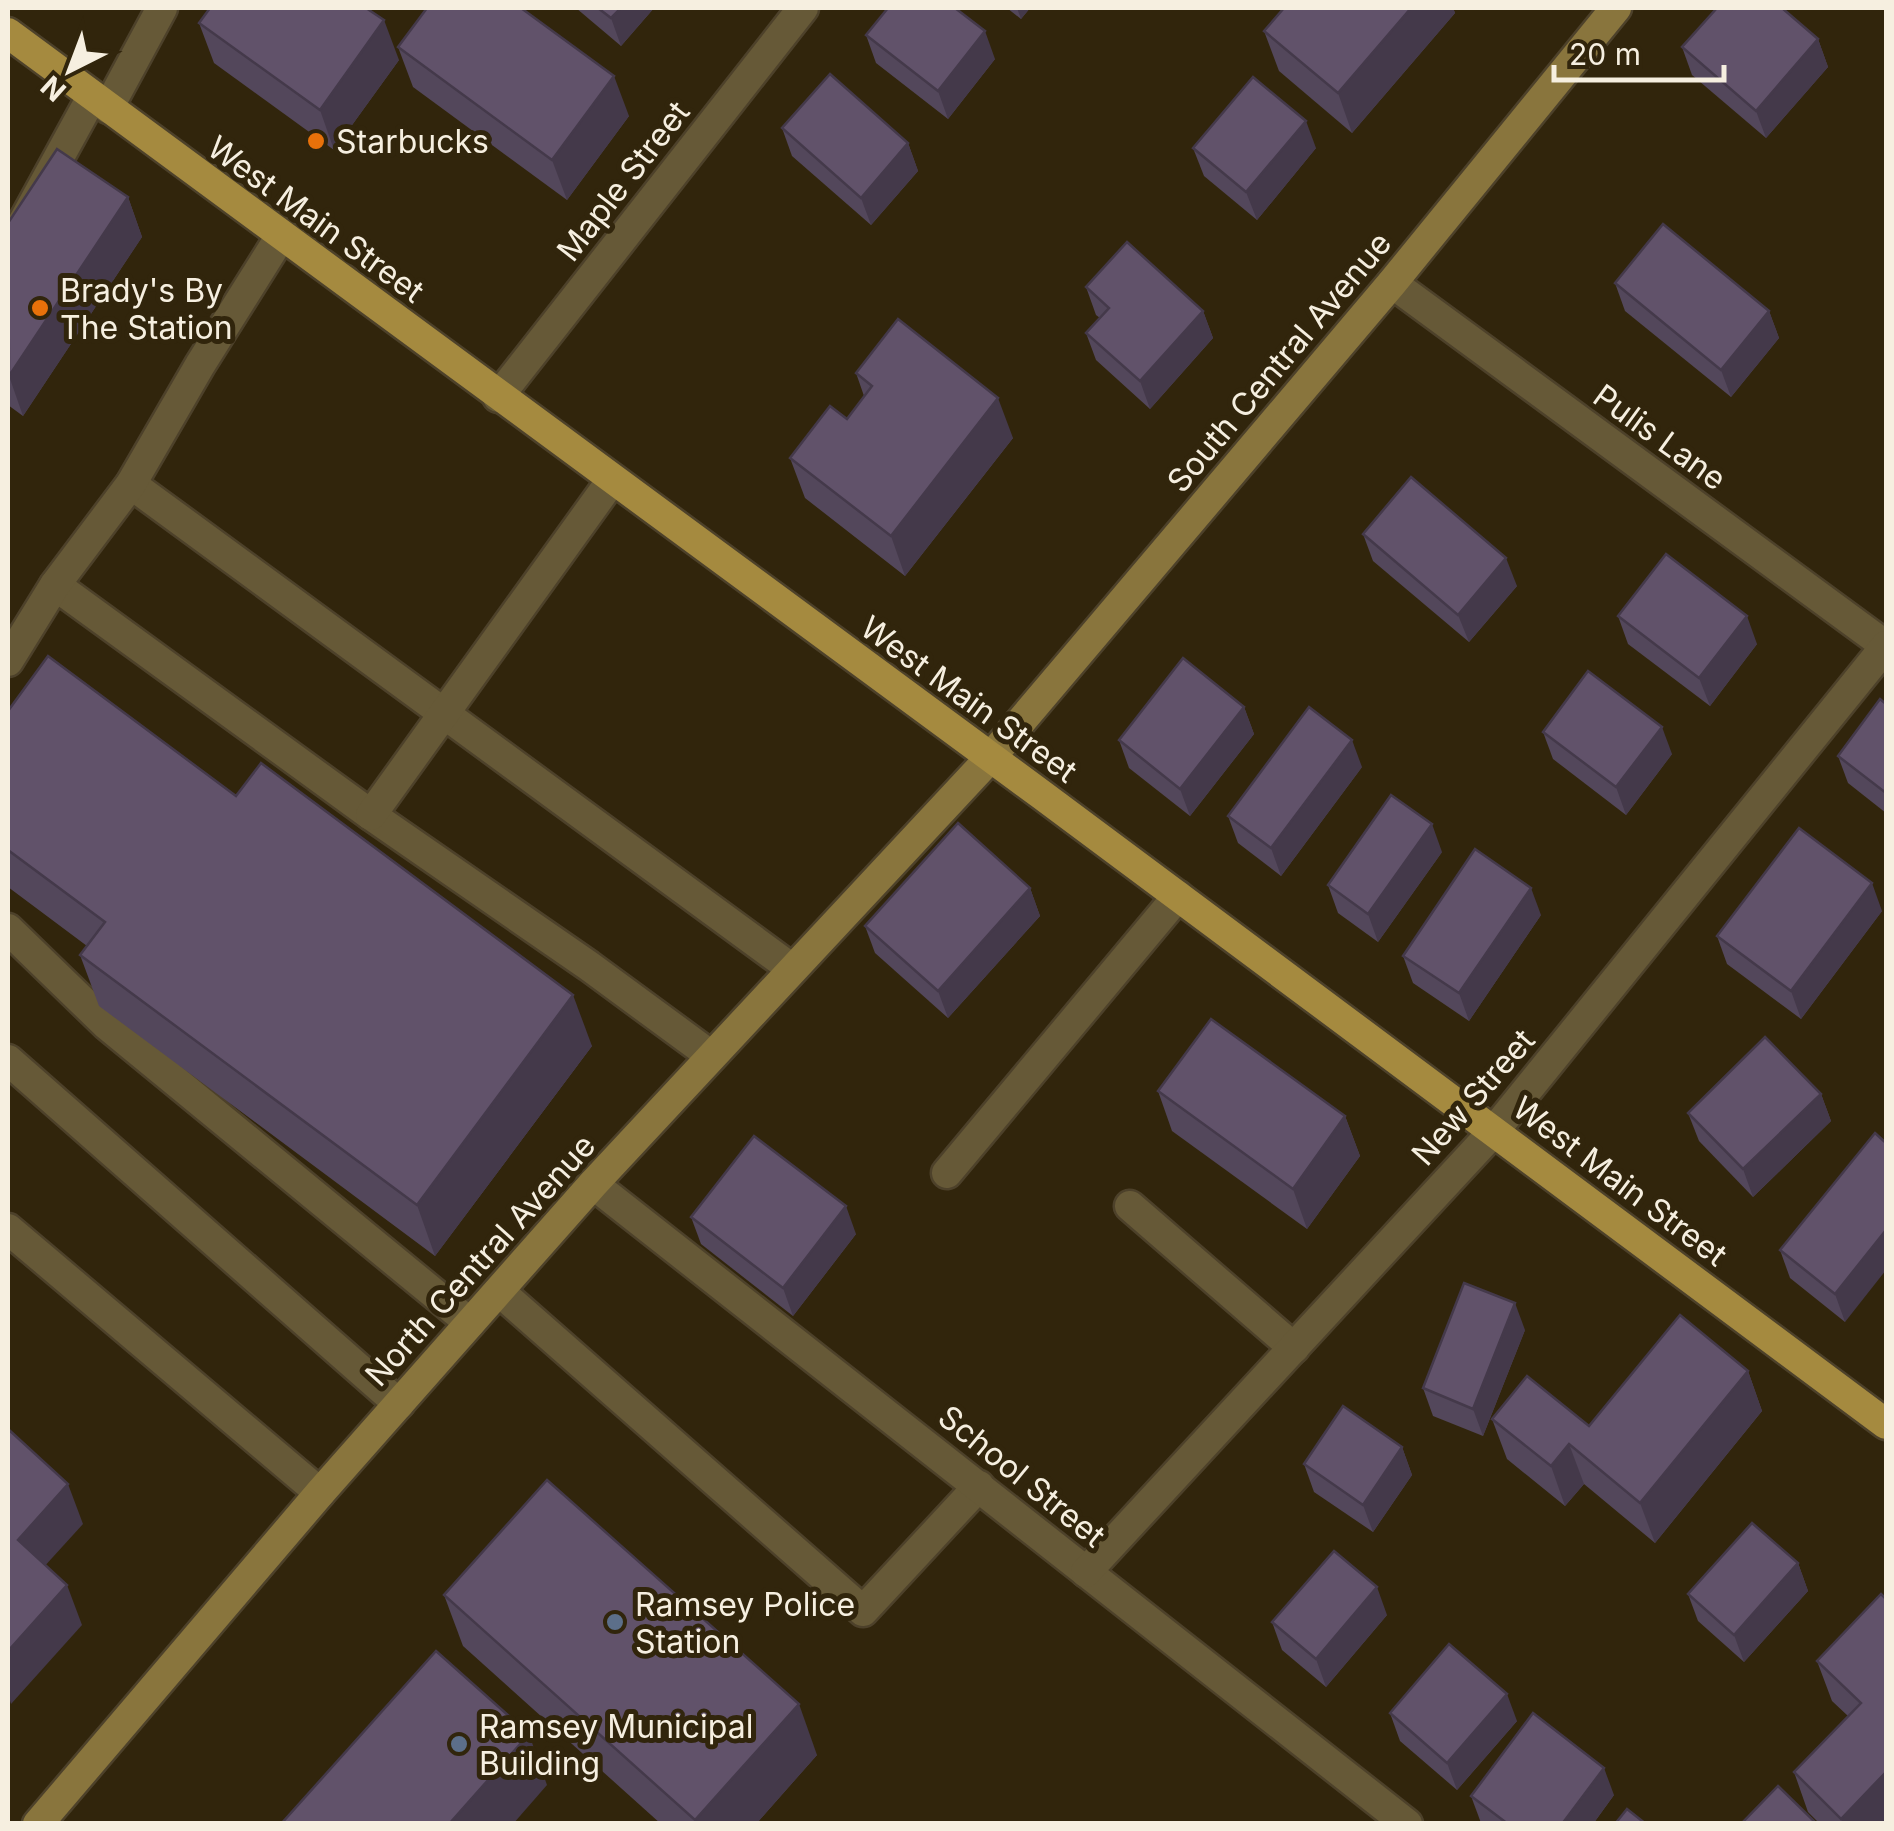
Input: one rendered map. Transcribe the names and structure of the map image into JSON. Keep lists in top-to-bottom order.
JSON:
{
  "streets": {
    "main road": ["West Main Street", "South Central Avenue", "North Central Avenue"],
    "street": [
      "Maple Street",
      "Pulis Lane",
      "New Street",
      "School Street"
    ]
  },
  "crossings": [
    ["Maple Street", "West Main Street"],
    ["West Main Street", "South Central Avenue"],
    ["West Main Street", "New Street"],
    ["West Main Street", "North Central Avenue"],
    ["South Central Avenue", "Pulis Lane"],
    ["South Central Avenue", "North Central Avenue"],
    ["Pulis Lane", "New Street"],
    ["New Street", "School Street"],
    ["North Central Avenue", "School Street"]
  ],
  "places": [
    "Starbucks",
    "Brady's By The Station",
    "Ramsey Police Station",
    "Ramsey Municipal Building"
  ],
  "scale_bar": "20 m",
  "north": "bottom left"
}
